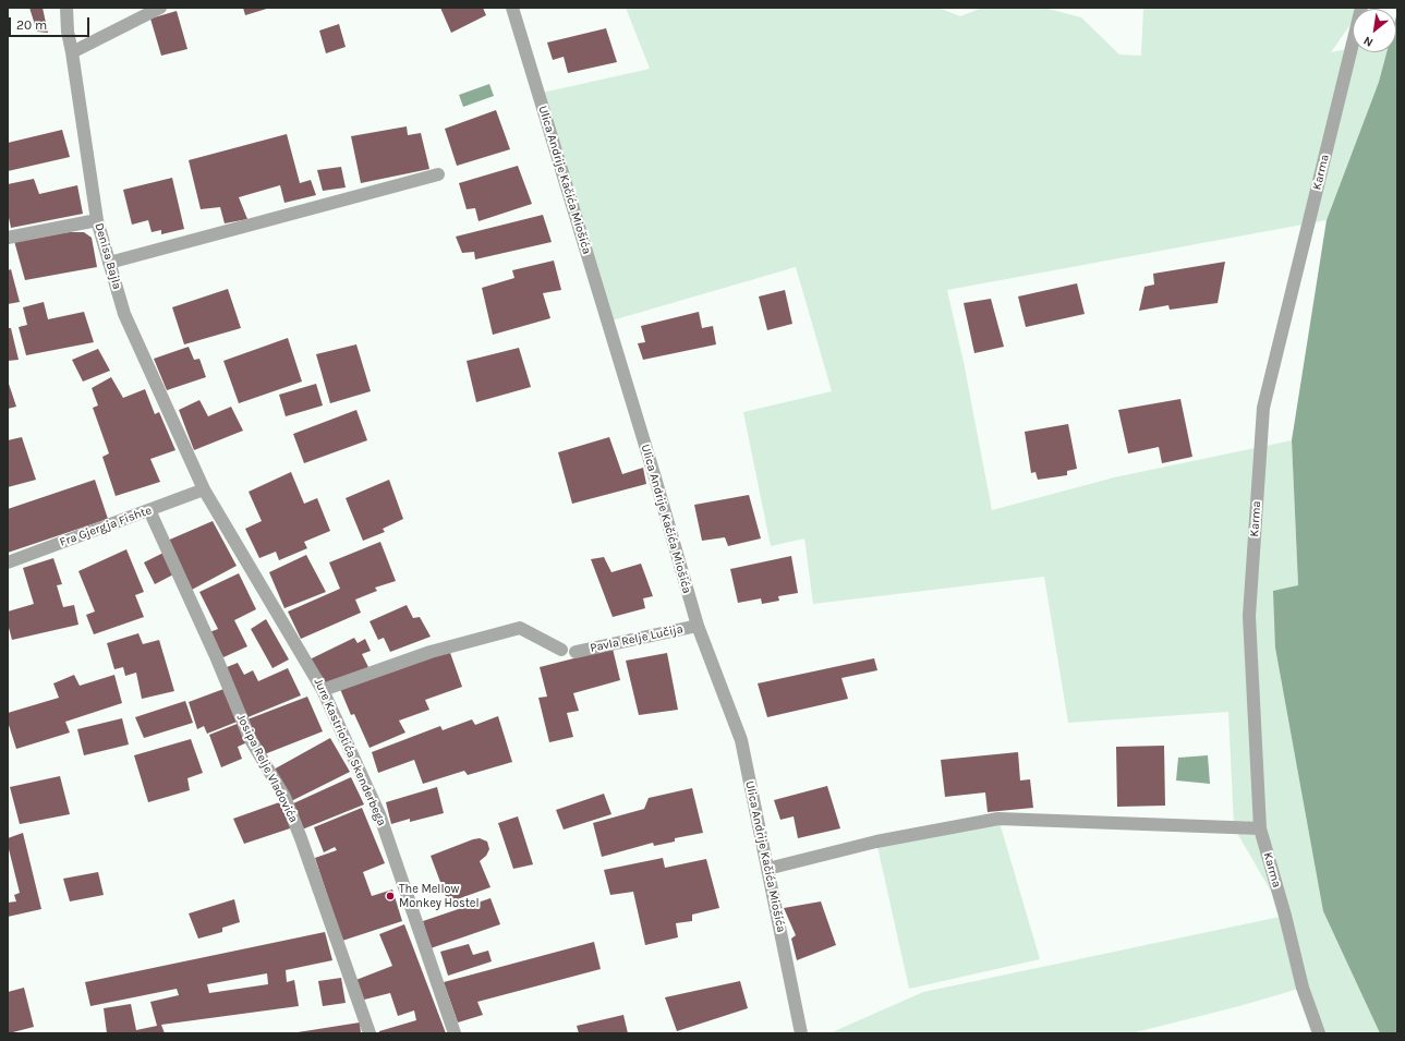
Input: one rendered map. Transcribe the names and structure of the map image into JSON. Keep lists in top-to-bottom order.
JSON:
{
  "streets": {
    "street": [
      "Karma",
      "Ulica Andrije Kačića Miošića",
      "Denisa Bajla",
      "Fra Gjergja Fishte",
      "Pavla Relje Lučija",
      "Jure Kastriotića Skenderbega",
      "Josipa Relje Vladovića"
    ]
  },
  "crossings": [
    ["Ulica Andrije Kačića Miošića", "Pavla Relje Lučija"],
    ["Denisa Bajla", "Fra Gjergja Fishte"],
    ["Denisa Bajla", "Jure Kastriotića Skenderbega"],
    ["Fra Gjergja Fishte", "Jure Kastriotića Skenderbega"],
    ["Fra Gjergja Fishte", "Josipa Relje Vladovića"]
  ],
  "places": ["The Mellow Monkey Hostel"],
  "scale_bar": "20 m",
  "north": "bottom left"
}
